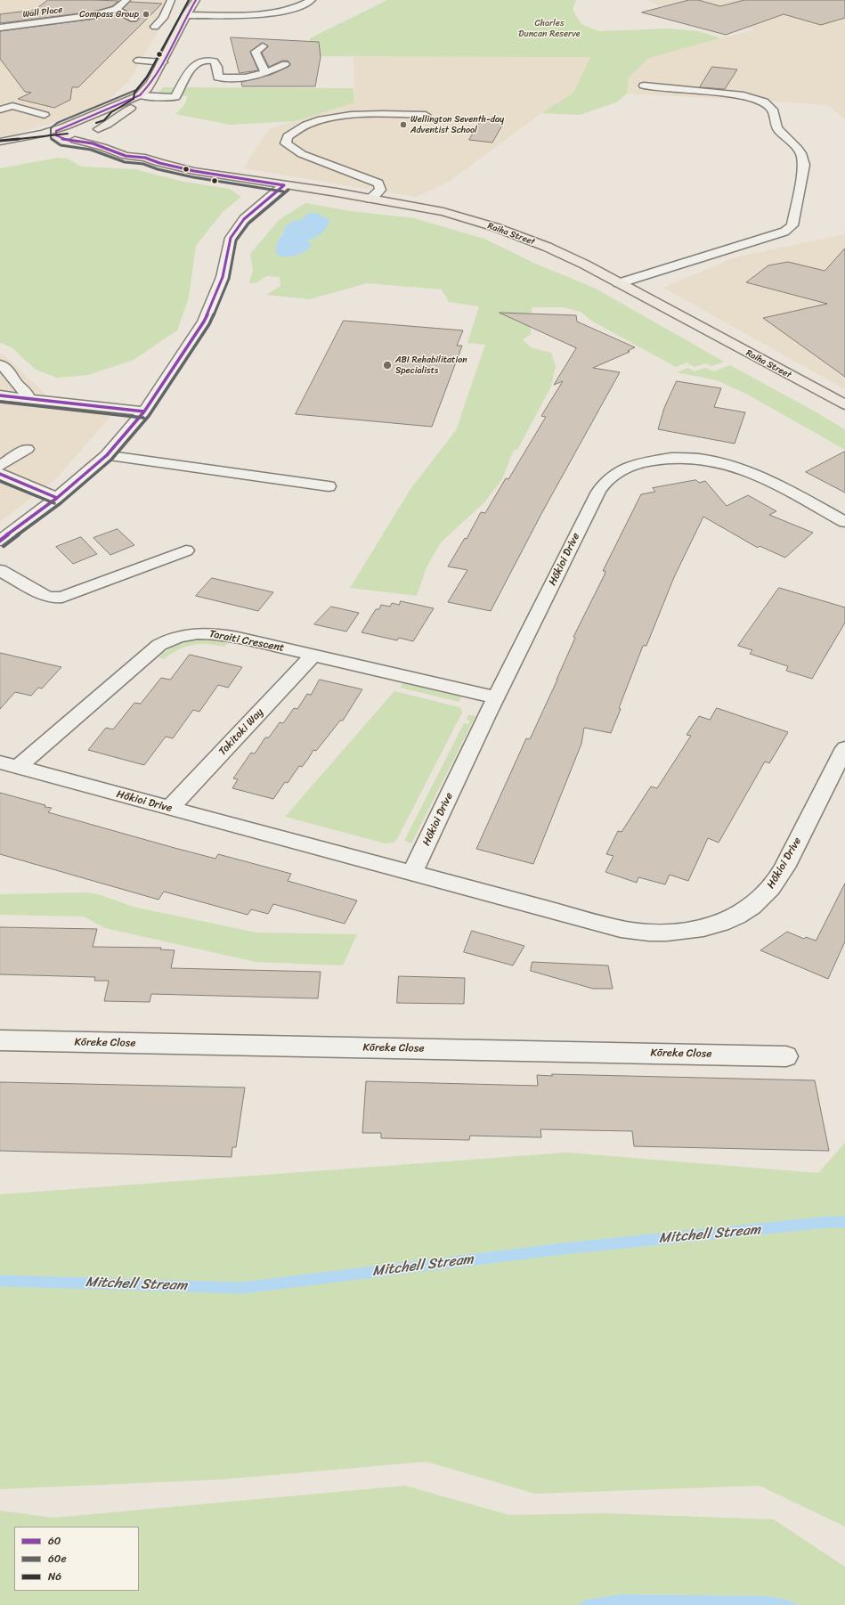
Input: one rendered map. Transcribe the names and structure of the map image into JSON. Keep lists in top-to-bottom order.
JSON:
{
  "streets": {
    "main road": ["Raiha Street"],
    "street": [
      "Wall Place",
      "Hōkioi Drive",
      "Taraiti Crescent",
      "Tokitoki Way",
      "Kōreke Close"
    ]
  },
  "crossings": [
    ["Hōkioi Drive", "Taraiti Crescent"],
    ["Hōkioi Drive", "Tokitoki Way"],
    ["Taraiti Crescent", "Tokitoki Way"]
  ],
  "water": ["Mitchell Stream"],
  "parks": ["Charles Duncan Reserve"],
  "places": ["Compass Group", "Wellington Seventh-day Adventist School", "ABI Rehabilitation Specialists"],
  "lines": ["transit line 60", "transit line 60e", "transit line N6"],
  "legend": ["60", "60e", "N6"]
}
